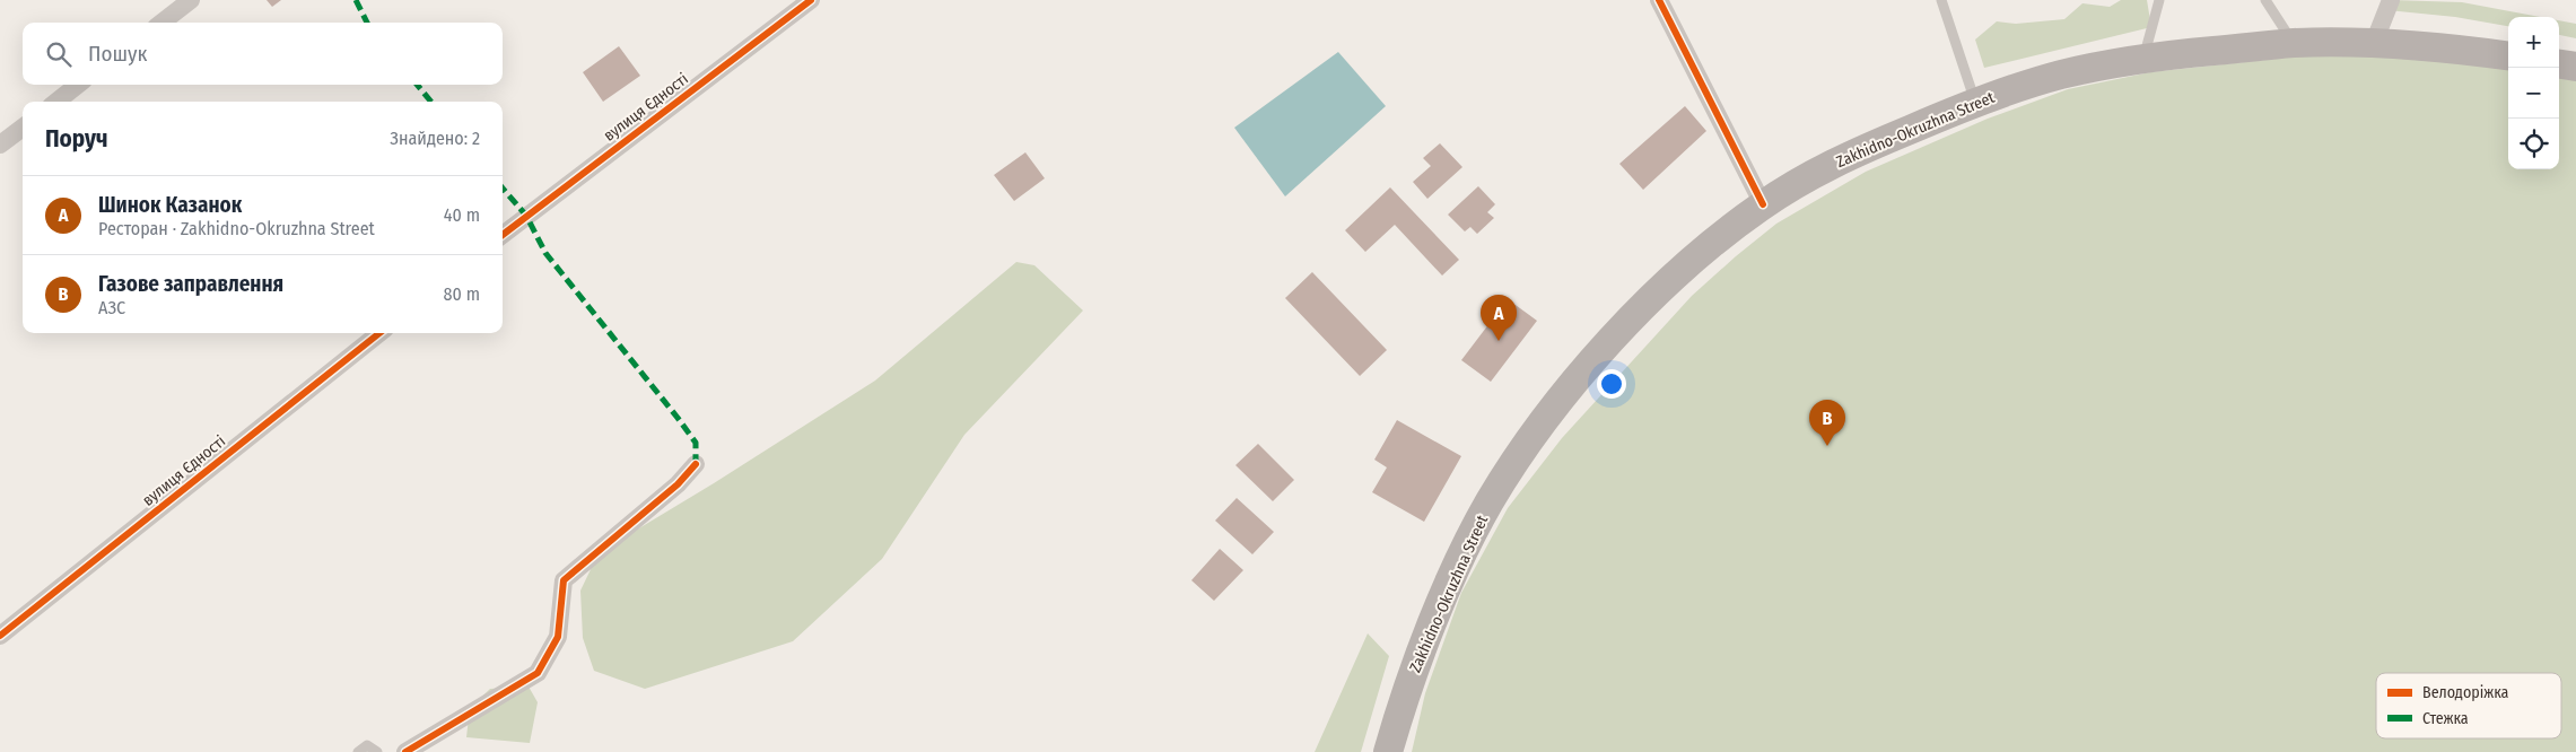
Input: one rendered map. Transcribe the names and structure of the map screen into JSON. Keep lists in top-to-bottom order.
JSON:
{
  "streets": {
    "main road": ["Zakhidno-Okruzhna Street"],
    "street": ["вулиця Єдності"]
  },
  "legend": ["Велодоріжка", "Стежка"],
  "page": {
    "map_buttons": ["+", "−"],
    "search": "Пошук",
    "heading": ["Поруч", "Знайдено: 2"],
    "list": [
      {
        "mark": "A",
        "name": "Шинок Казанок",
        "note": "Ресторан · Zakhidno-Okruzhna Street",
        "value": "40 m"
      },
      {
        "mark": "B",
        "name": "Газове заправлення",
        "note": "АЗС",
        "value": "80 m"
      }
    ],
    "pins": ["A", "B"]
  }
}
